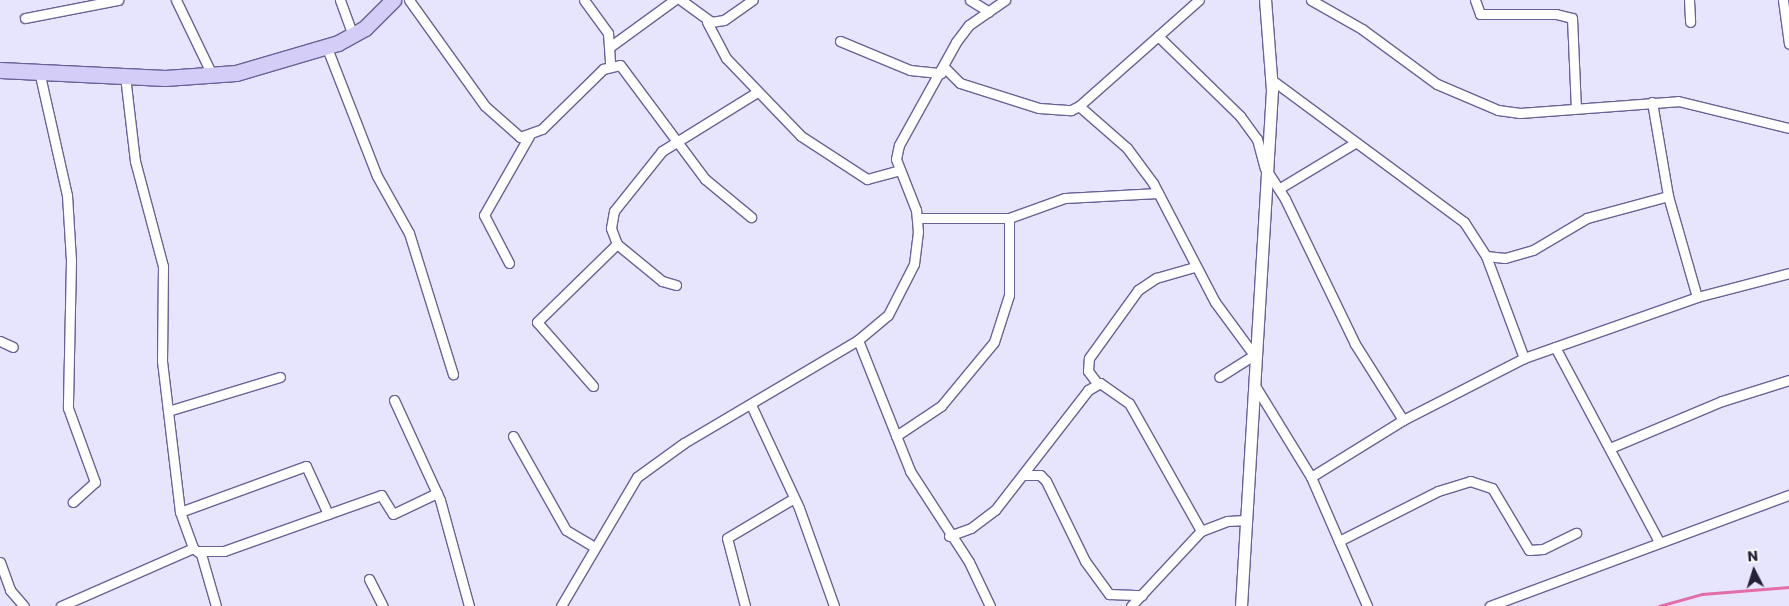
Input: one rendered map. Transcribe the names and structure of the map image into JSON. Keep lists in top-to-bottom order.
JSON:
{
  "north": "top"
}
